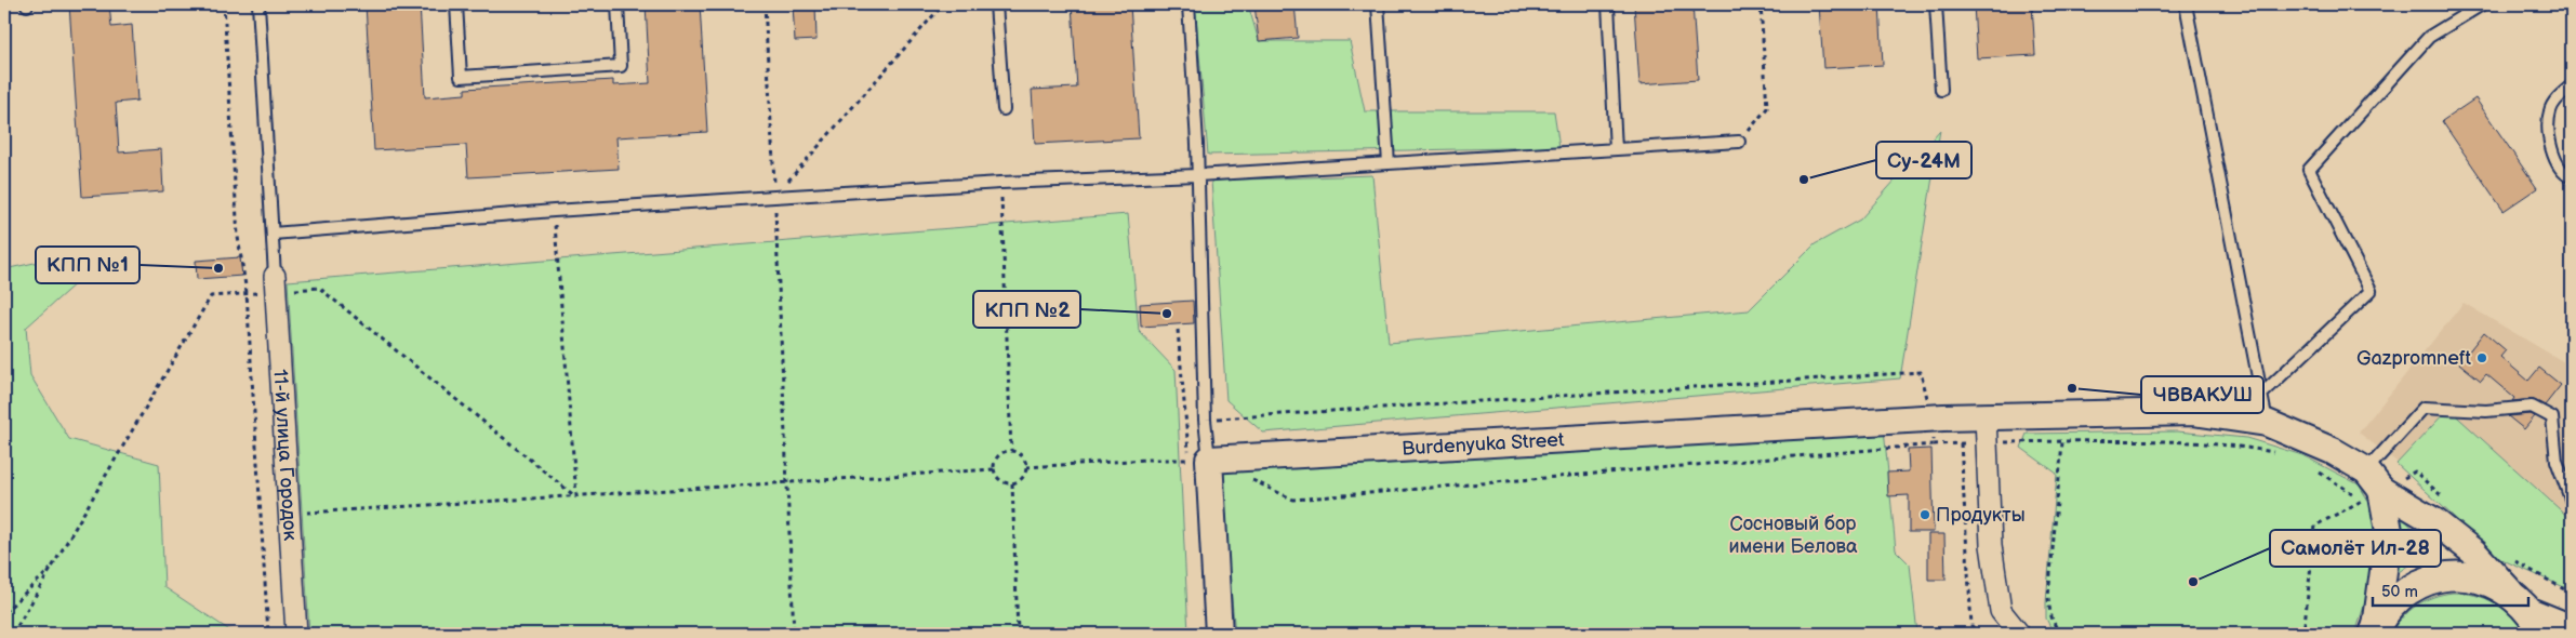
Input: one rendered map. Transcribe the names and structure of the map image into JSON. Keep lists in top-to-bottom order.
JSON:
{
  "streets": {
    "street": ["Burdenyuka Street", "11-й улица Городок"]
  },
  "parks": ["Сосновый бор имени Белова"],
  "places": [
    "Су-24М",
    "КПП №1",
    "КПП №2",
    "Gazpromneft",
    "ЧВВАКУШ",
    "Продукты",
    "Самолёт Ил-28"
  ],
  "scale_bar": "50 m"
}
